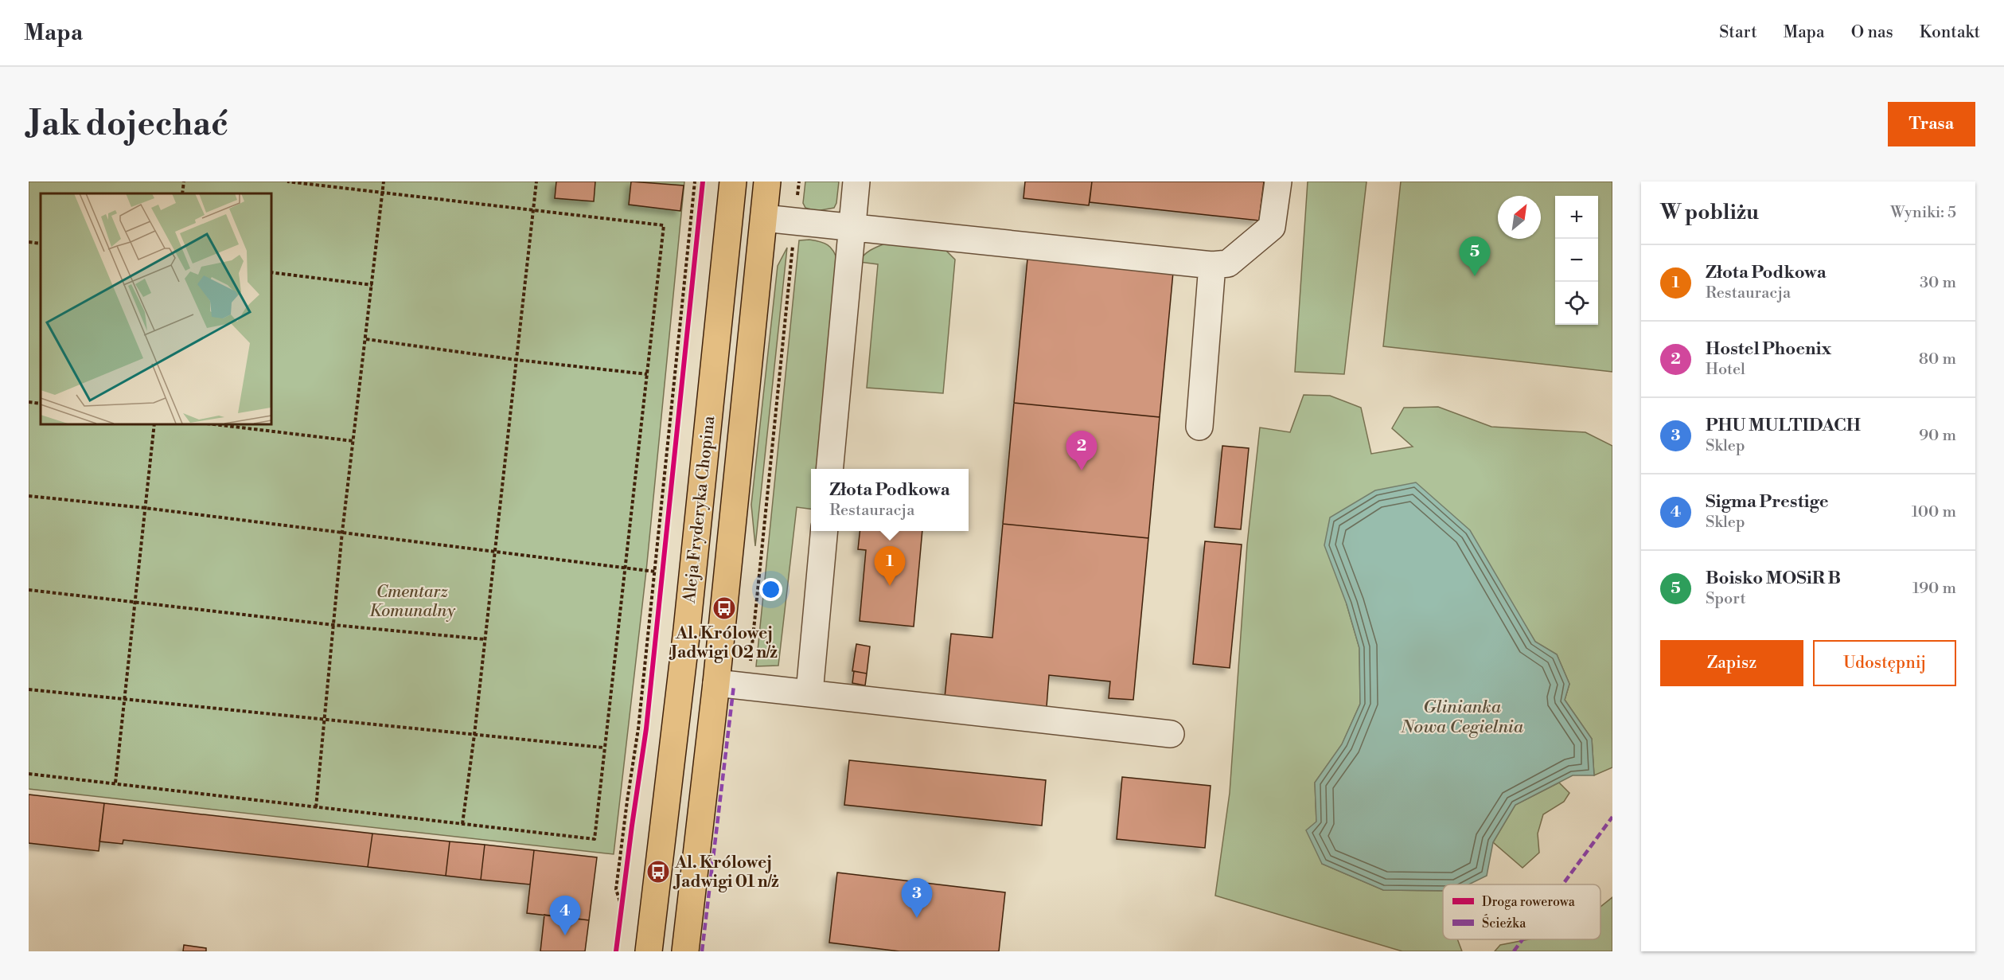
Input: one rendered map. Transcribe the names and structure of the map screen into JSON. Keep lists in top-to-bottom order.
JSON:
{
  "streets": {
    "main road": ["Aleja Fryderyka Chopina"]
  },
  "water": ["Glinianka Nowa Cegielnia"],
  "parks": ["Cmentarz Komunalny"],
  "places": {
    "bus stop": ["Al. Królowej Jadwigi 02 n/ż", "Al. Królowej Jadwigi 01 n/ż"]
  },
  "legend": ["Droga rowerowa", "Ścieżka"],
  "north": "top right",
  "page": {
    "header": "Mapa",
    "nav": [
      "Start",
      "Mapa",
      "O nas",
      "Kontakt"
    ],
    "buttons": [
      "Trasa",
      ["Zapisz", "Udostępnij"]
    ],
    "title": "Jak dojechać",
    "heading": ["W pobliżu", "Wyniki: 5"],
    "map_buttons": ["+", "−"],
    "pins": [
      "5",
      "2",
      "1",
      "3",
      "4"
    ],
    "list": [
      {
        "mark": "1",
        "name": "Złota Podkowa",
        "note": "Restauracja",
        "value": "30 m"
      },
      {
        "mark": "2",
        "name": "Hostel Phoenix",
        "note": "Hotel",
        "value": "80 m"
      },
      {
        "mark": "3",
        "name": "PHU MULTIDACH",
        "note": "Sklep",
        "value": "90 m"
      },
      {
        "mark": "4",
        "name": "Sigma Prestige",
        "note": "Sklep",
        "value": "100 m"
      },
      {
        "mark": "5",
        "name": "Boisko MOSiR B",
        "note": "Sport",
        "value": "190 m"
      }
    ],
    "popup": ["Złota Podkowa", "Restauracja"]
  }
}
